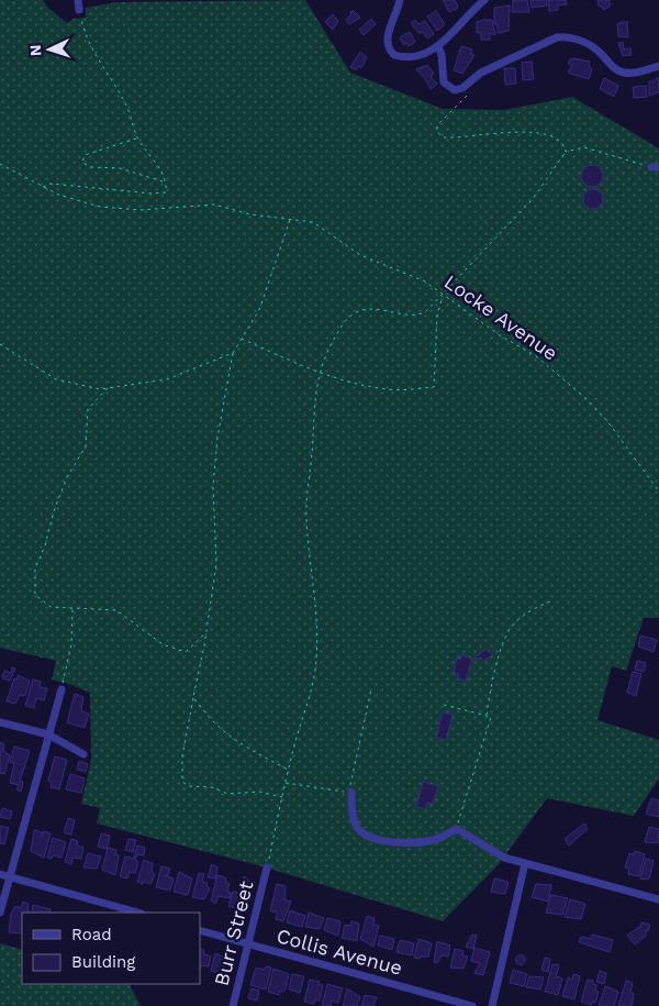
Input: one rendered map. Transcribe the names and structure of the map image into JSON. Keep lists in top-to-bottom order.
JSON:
{
  "streets": {
    "street": ["Burr Street", "Collis Avenue"],
    "path": ["Locke Avenue"]
  },
  "crossings": [
    ["Burr Street", "Collis Avenue"]
  ],
  "legend": ["Road", "Building"],
  "north": "left"
}
